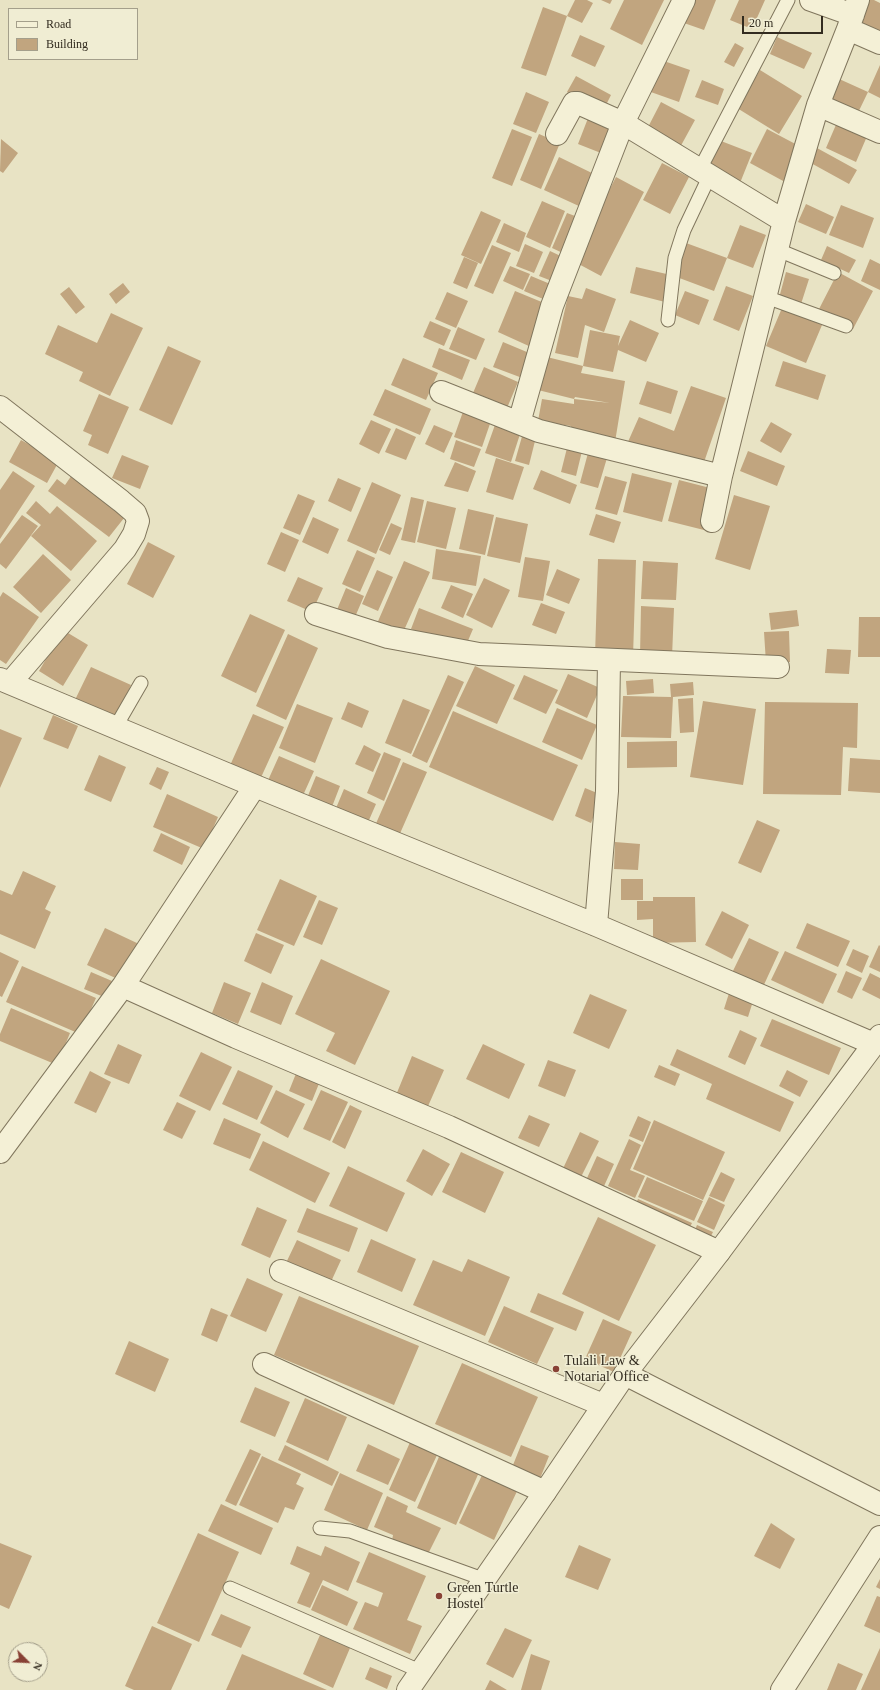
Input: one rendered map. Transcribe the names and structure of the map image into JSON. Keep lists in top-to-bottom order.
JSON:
{
  "places": ["Tulali Law & Notarial Office", "Green Turtle Hostel"],
  "legend": ["Road", "Building"],
  "scale_bar": "20 m",
  "north": "bottom right"
}
